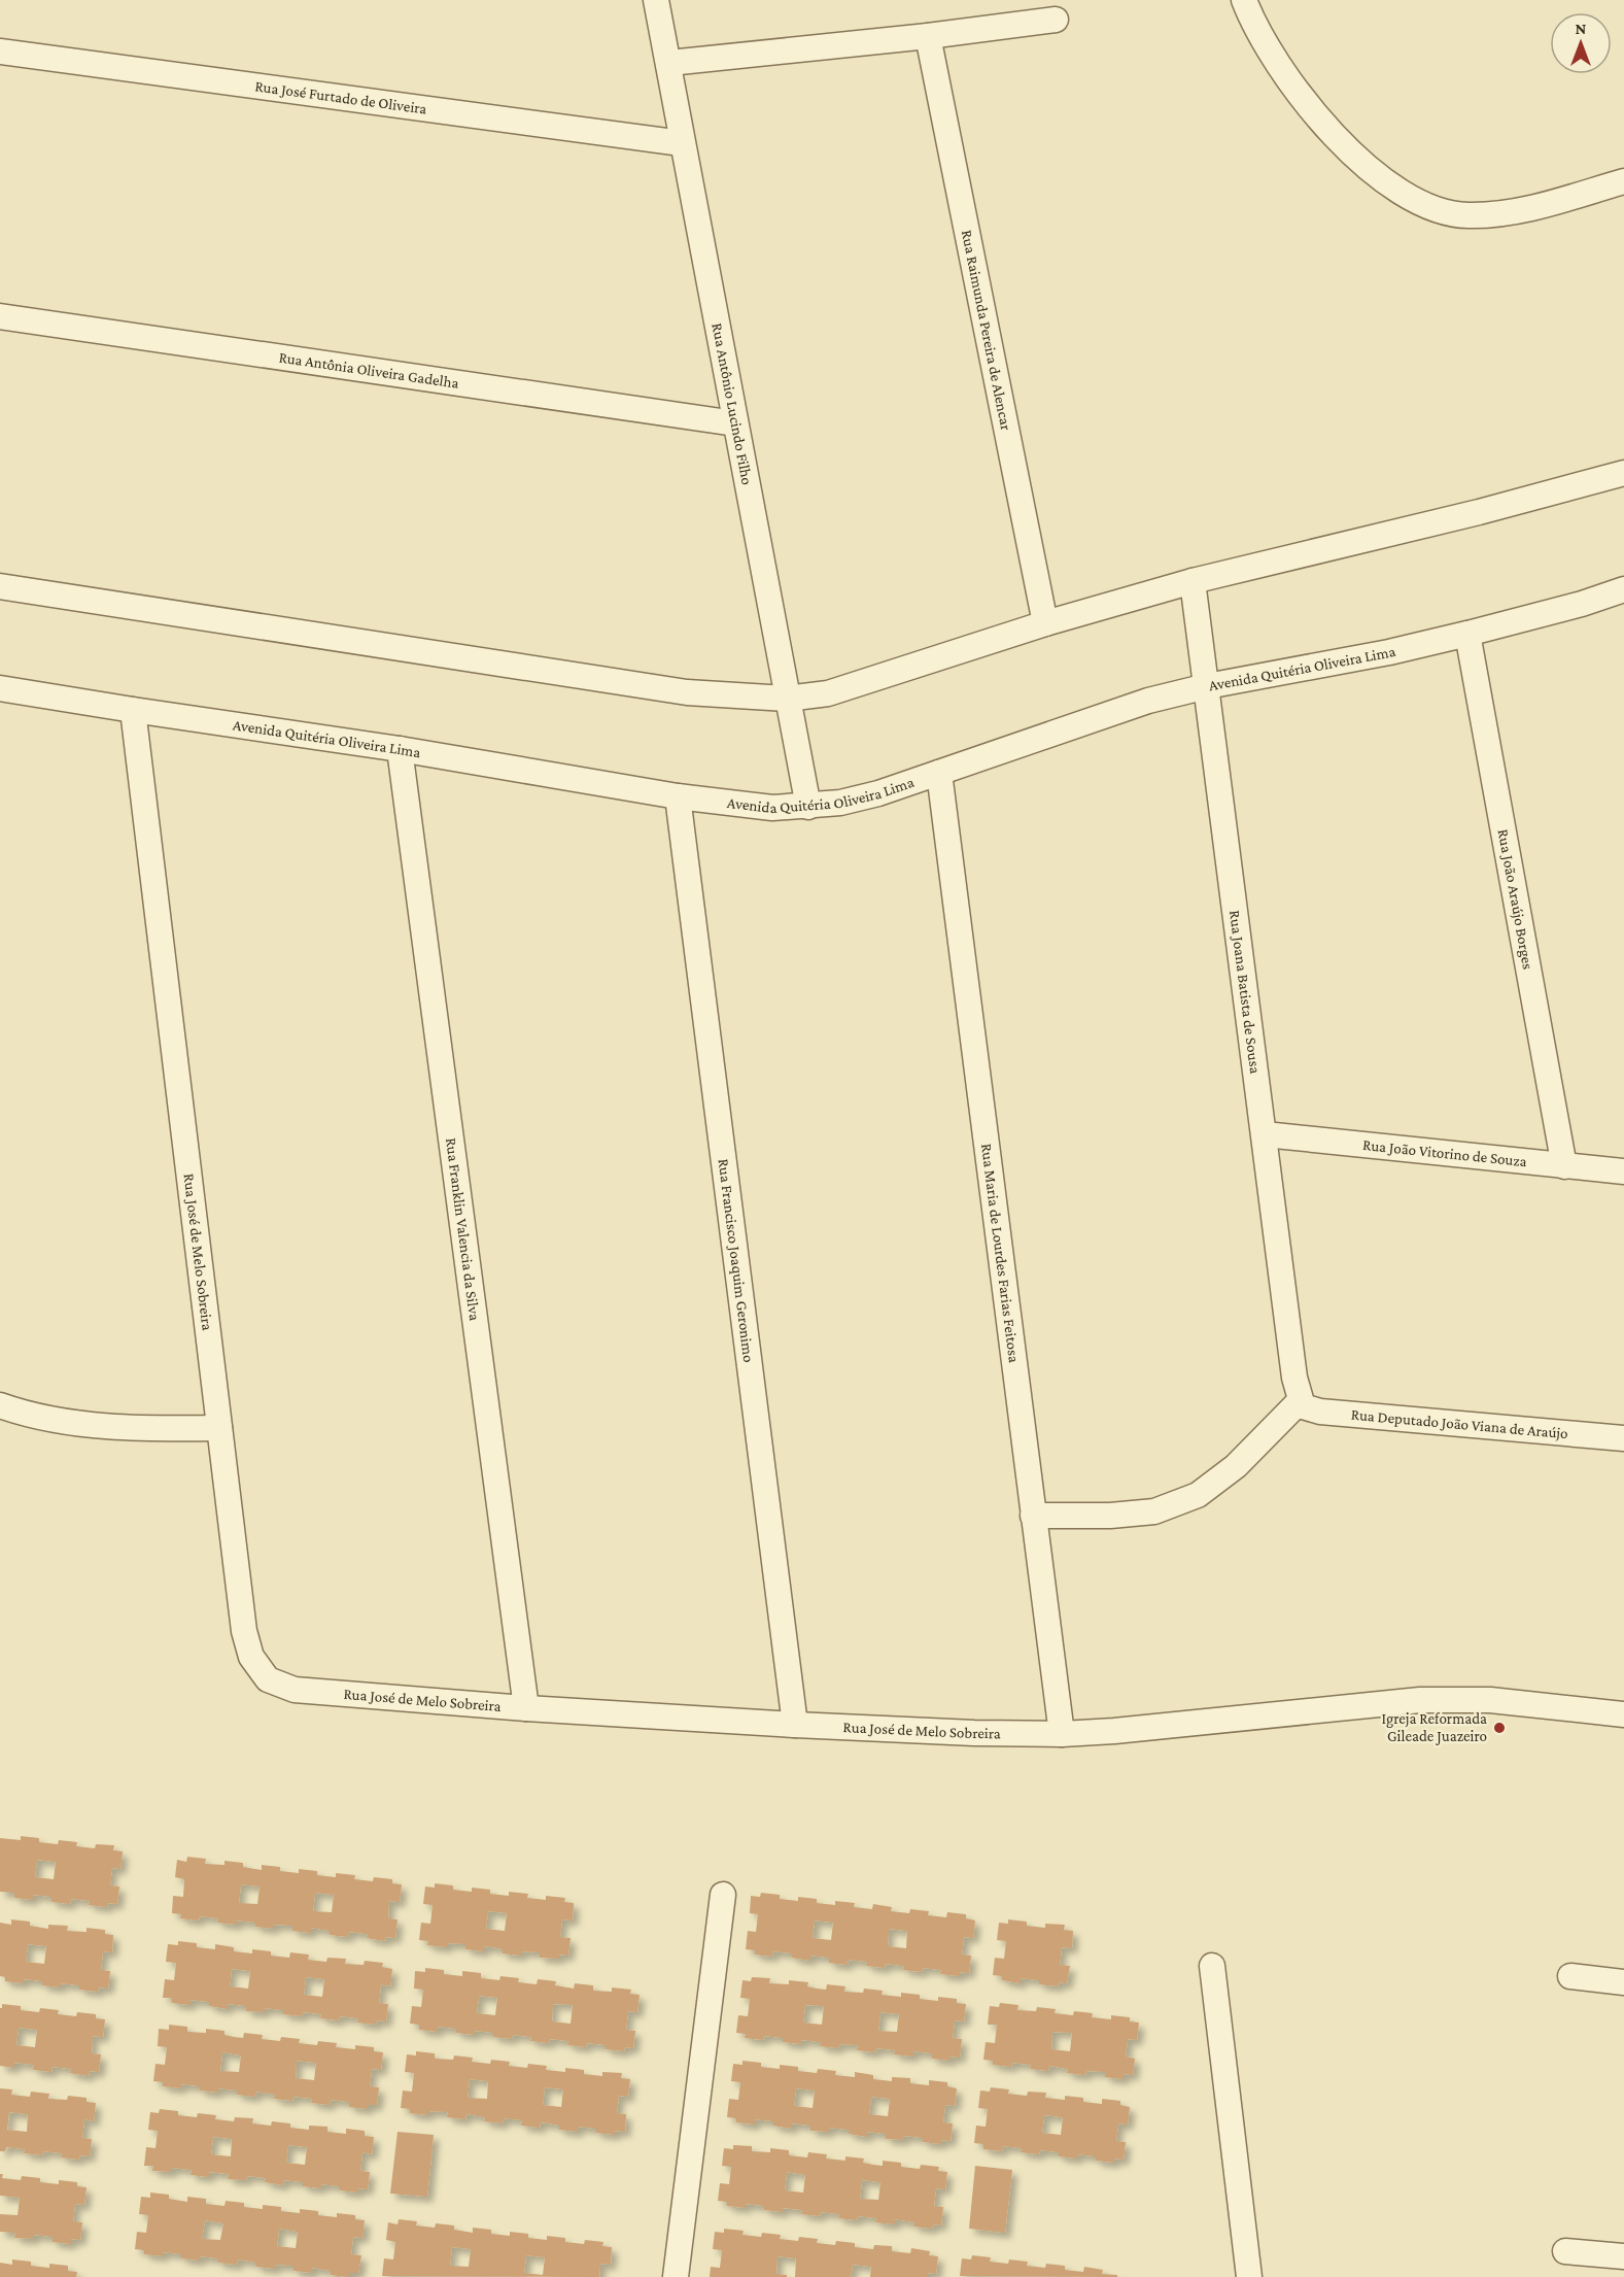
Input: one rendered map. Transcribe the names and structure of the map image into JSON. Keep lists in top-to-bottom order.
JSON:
{
  "streets": {
    "street": [
      "Rua José Furtado de Oliveira",
      "Rua Raimunda Pereira de Alencar",
      "Rua Antônia Oliveira Gadelha",
      "Rua Antônio Lucindo Filho",
      "Avenida Quitéria Oliveira Lima",
      "Rua João Araújo Borges",
      "Rua Joana Batista de Sousa",
      "Rua João Vitorino de Souza",
      "Rua Franklin Valencia da Silva",
      "Rua José de Melo Sobreira",
      "Rua Maria de Lourdes Farias Feitosa",
      "Rua Francisco Joaquim Geronimo",
      "Rua Deputado João Viana de Araújo"
    ]
  },
  "crossings": [
    ["Rua José Furtado de Oliveira", "Rua Antônio Lucindo Filho"],
    ["Rua Antônia Oliveira Gadelha", "Rua Antônio Lucindo Filho"],
    ["Rua Antônio Lucindo Filho", "Avenida Quitéria Oliveira Lima"],
    ["Avenida Quitéria Oliveira Lima", "Rua João Araújo Borges"],
    ["Avenida Quitéria Oliveira Lima", "Rua Joana Batista de Sousa"],
    ["Avenida Quitéria Oliveira Lima", "Rua Franklin Valencia da Silva"],
    ["Avenida Quitéria Oliveira Lima", "Rua José de Melo Sobreira"],
    ["Avenida Quitéria Oliveira Lima", "Rua Maria de Lourdes Farias Feitosa"],
    ["Avenida Quitéria Oliveira Lima", "Rua Francisco Joaquim Geronimo"],
    ["Rua João Araújo Borges", "Rua João Vitorino de Souza"],
    ["Rua Joana Batista de Sousa", "Rua João Vitorino de Souza"],
    ["Rua Joana Batista de Sousa", "Rua Deputado João Viana de Araújo"],
    ["Rua Franklin Valencia da Silva", "Rua José de Melo Sobreira"],
    ["Rua José de Melo Sobreira", "Rua Maria de Lourdes Farias Feitosa"],
    ["Rua José de Melo Sobreira", "Rua Francisco Joaquim Geronimo"]
  ],
  "places": ["Igreja Reformada Gileade Juazeiro"],
  "north": "top"
}
